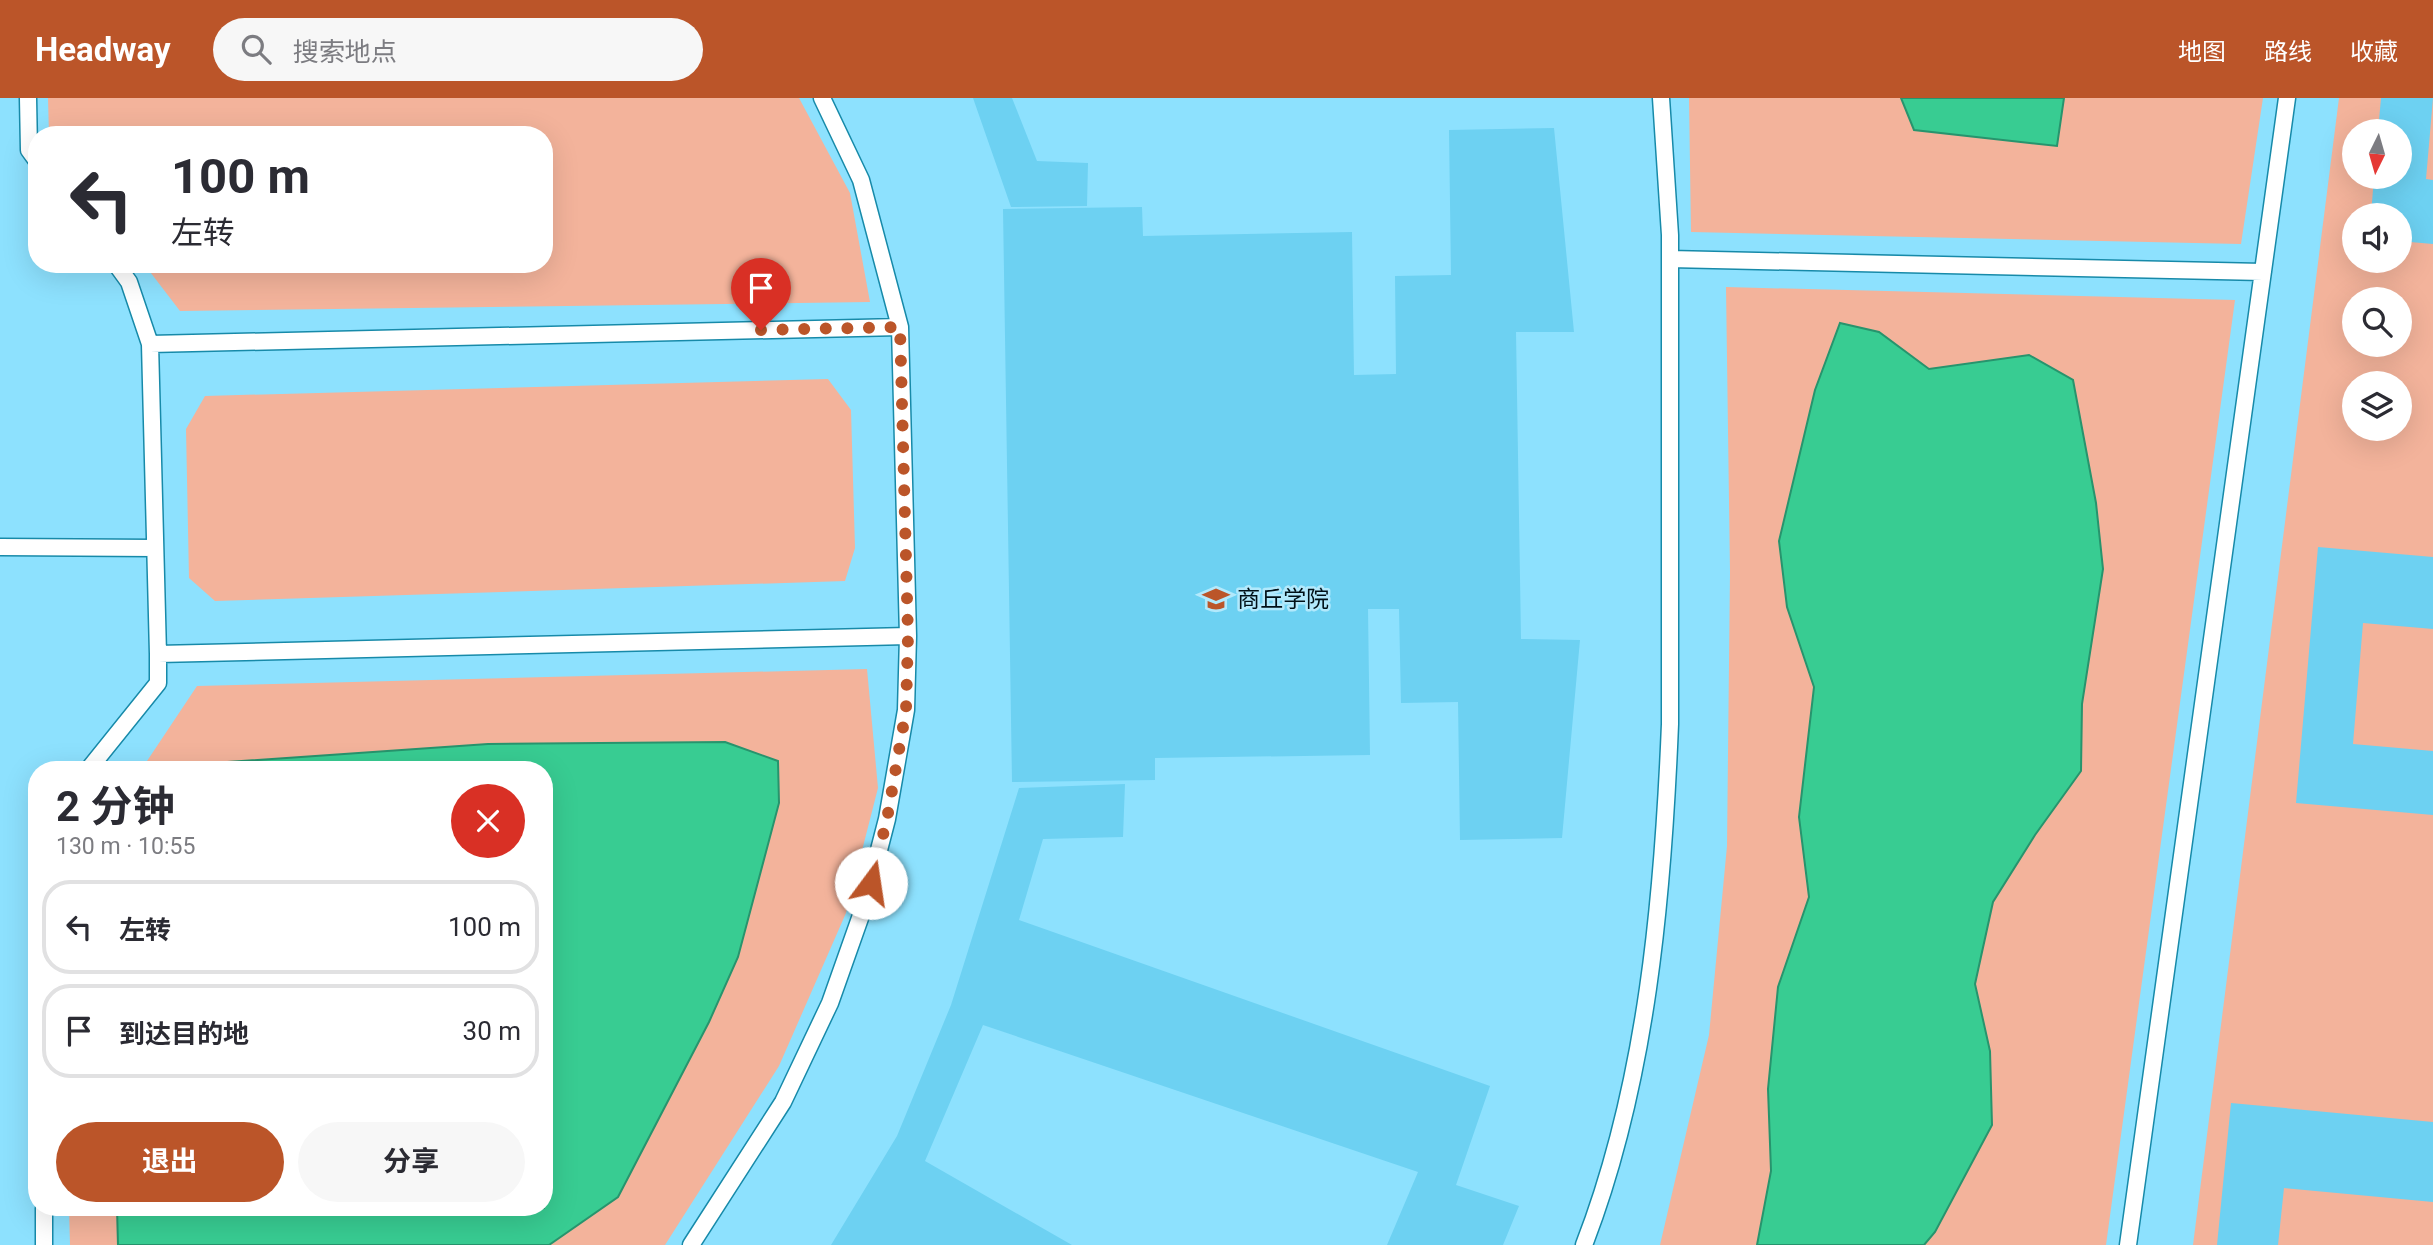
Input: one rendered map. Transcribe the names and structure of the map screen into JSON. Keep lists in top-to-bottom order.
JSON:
{
  "places": {
    "school or university": ["商丘学院"]
  },
  "north": "bottom",
  "page": {
    "header": "Headway",
    "search": "搜索地点",
    "nav": ["地图", "路线", "收藏"],
    "turn": ["100 m", "左转"],
    "heading": ["2 分钟", "130 m · 10:55"],
    "list": [
      {
        "name": "左转",
        "value": "100 m"
      },
      {
        "name": "到达目的地",
        "value": "30 m"
      }
    ],
    "buttons": ["退出", "分享"]
  }
}
